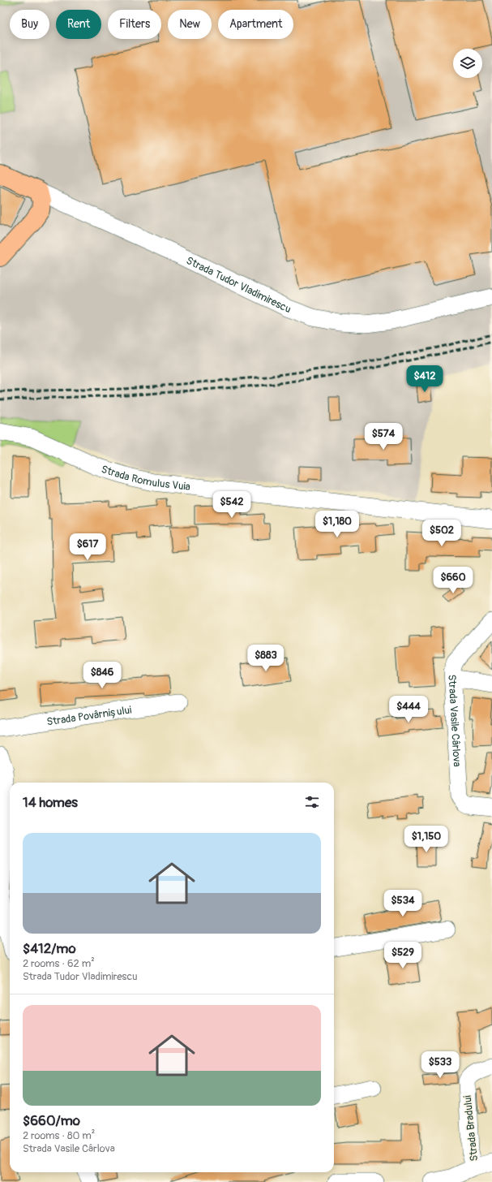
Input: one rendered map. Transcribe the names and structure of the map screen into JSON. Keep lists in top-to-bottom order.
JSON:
{
  "streets": {
    "main road": ["Strada Tudor Vladimirescu"],
    "street": [
      "Strada Romulus Vuia",
      "Strada Povârnișului",
      "Strada Vasile Cârlova",
      "Strada Bradului"
    ]
  },
  "page": {
    "chip": [
      "Buy",
      "Rent",
      "Filters",
      "New",
      "Apartment"
    ],
    "price": [
      "$412",
      "$574",
      "$542",
      "$1,180",
      "$502",
      "$617",
      "$660",
      "$883",
      "$846",
      "$444",
      "$1,150",
      "$534",
      "$529",
      "$533"
    ],
    "heading": "14 homes",
    "list": [
      {
        "name": "$412/mo",
        "note": "2 rooms · 62 m² · Strada Tudor Vladimirescu"
      },
      {
        "name": "$660/mo",
        "note": "2 rooms · 80 m² · Strada Vasile Cârlova"
      }
    ]
  }
}
